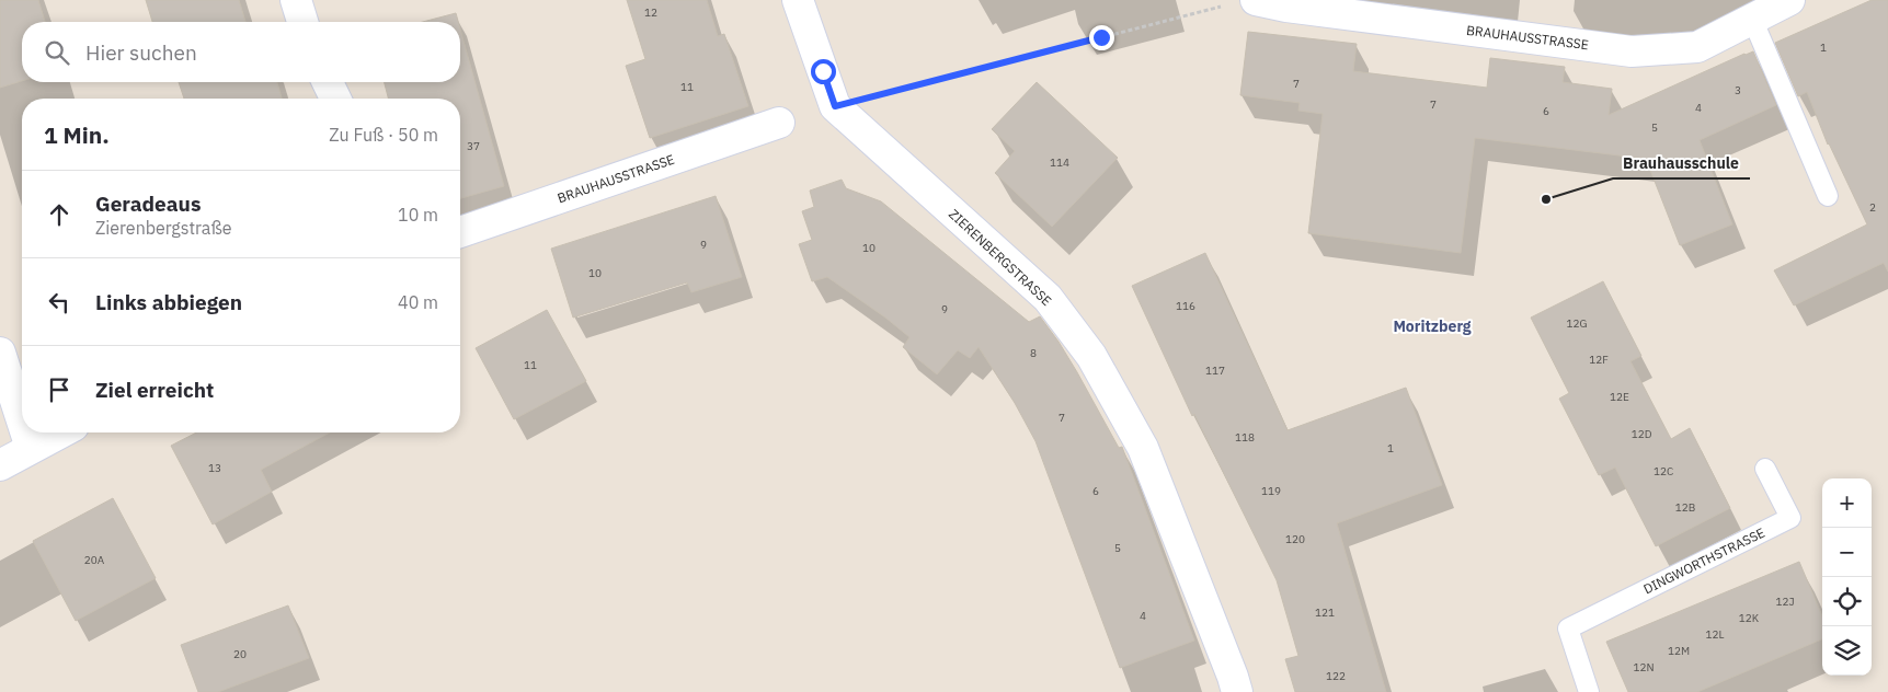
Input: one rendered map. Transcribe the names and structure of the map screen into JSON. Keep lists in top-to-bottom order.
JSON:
{
  "streets": {
    "street": ["BRAUHAUSSTRASSE", "ZIERENBERGSTRASSE"],
    "lane": ["DINGWORTHSTRASSE"]
  },
  "districts": ["Moritzberg"],
  "places": ["Brauhausschule"],
  "house_numbers": [
    "12",
    "1",
    "7",
    "11",
    "3",
    "7",
    "4",
    "6",
    "5",
    "37",
    "114",
    "2",
    "9",
    "10",
    "10",
    "116",
    "9",
    "12G",
    "8",
    "12F",
    "11",
    "117",
    "12E",
    "7",
    "12D",
    "118",
    "1",
    "13",
    "12C",
    "6",
    "119",
    "12B",
    "120",
    "5",
    "20A",
    "12J",
    "121",
    "4",
    "12K",
    "12L",
    "12M",
    "20",
    "12N",
    "122"
  ],
  "page": {
    "search": "Hier suchen",
    "heading": ["1 Min.", "Zu Fuß · 50 m"],
    "list": [
      ["Geradeaus", "Zierenbergstraße", "10 m"],
      ["Links abbiegen", "40 m"],
      "Ziel erreicht"
    ],
    "map_buttons": ["+", "−"]
  }
}
